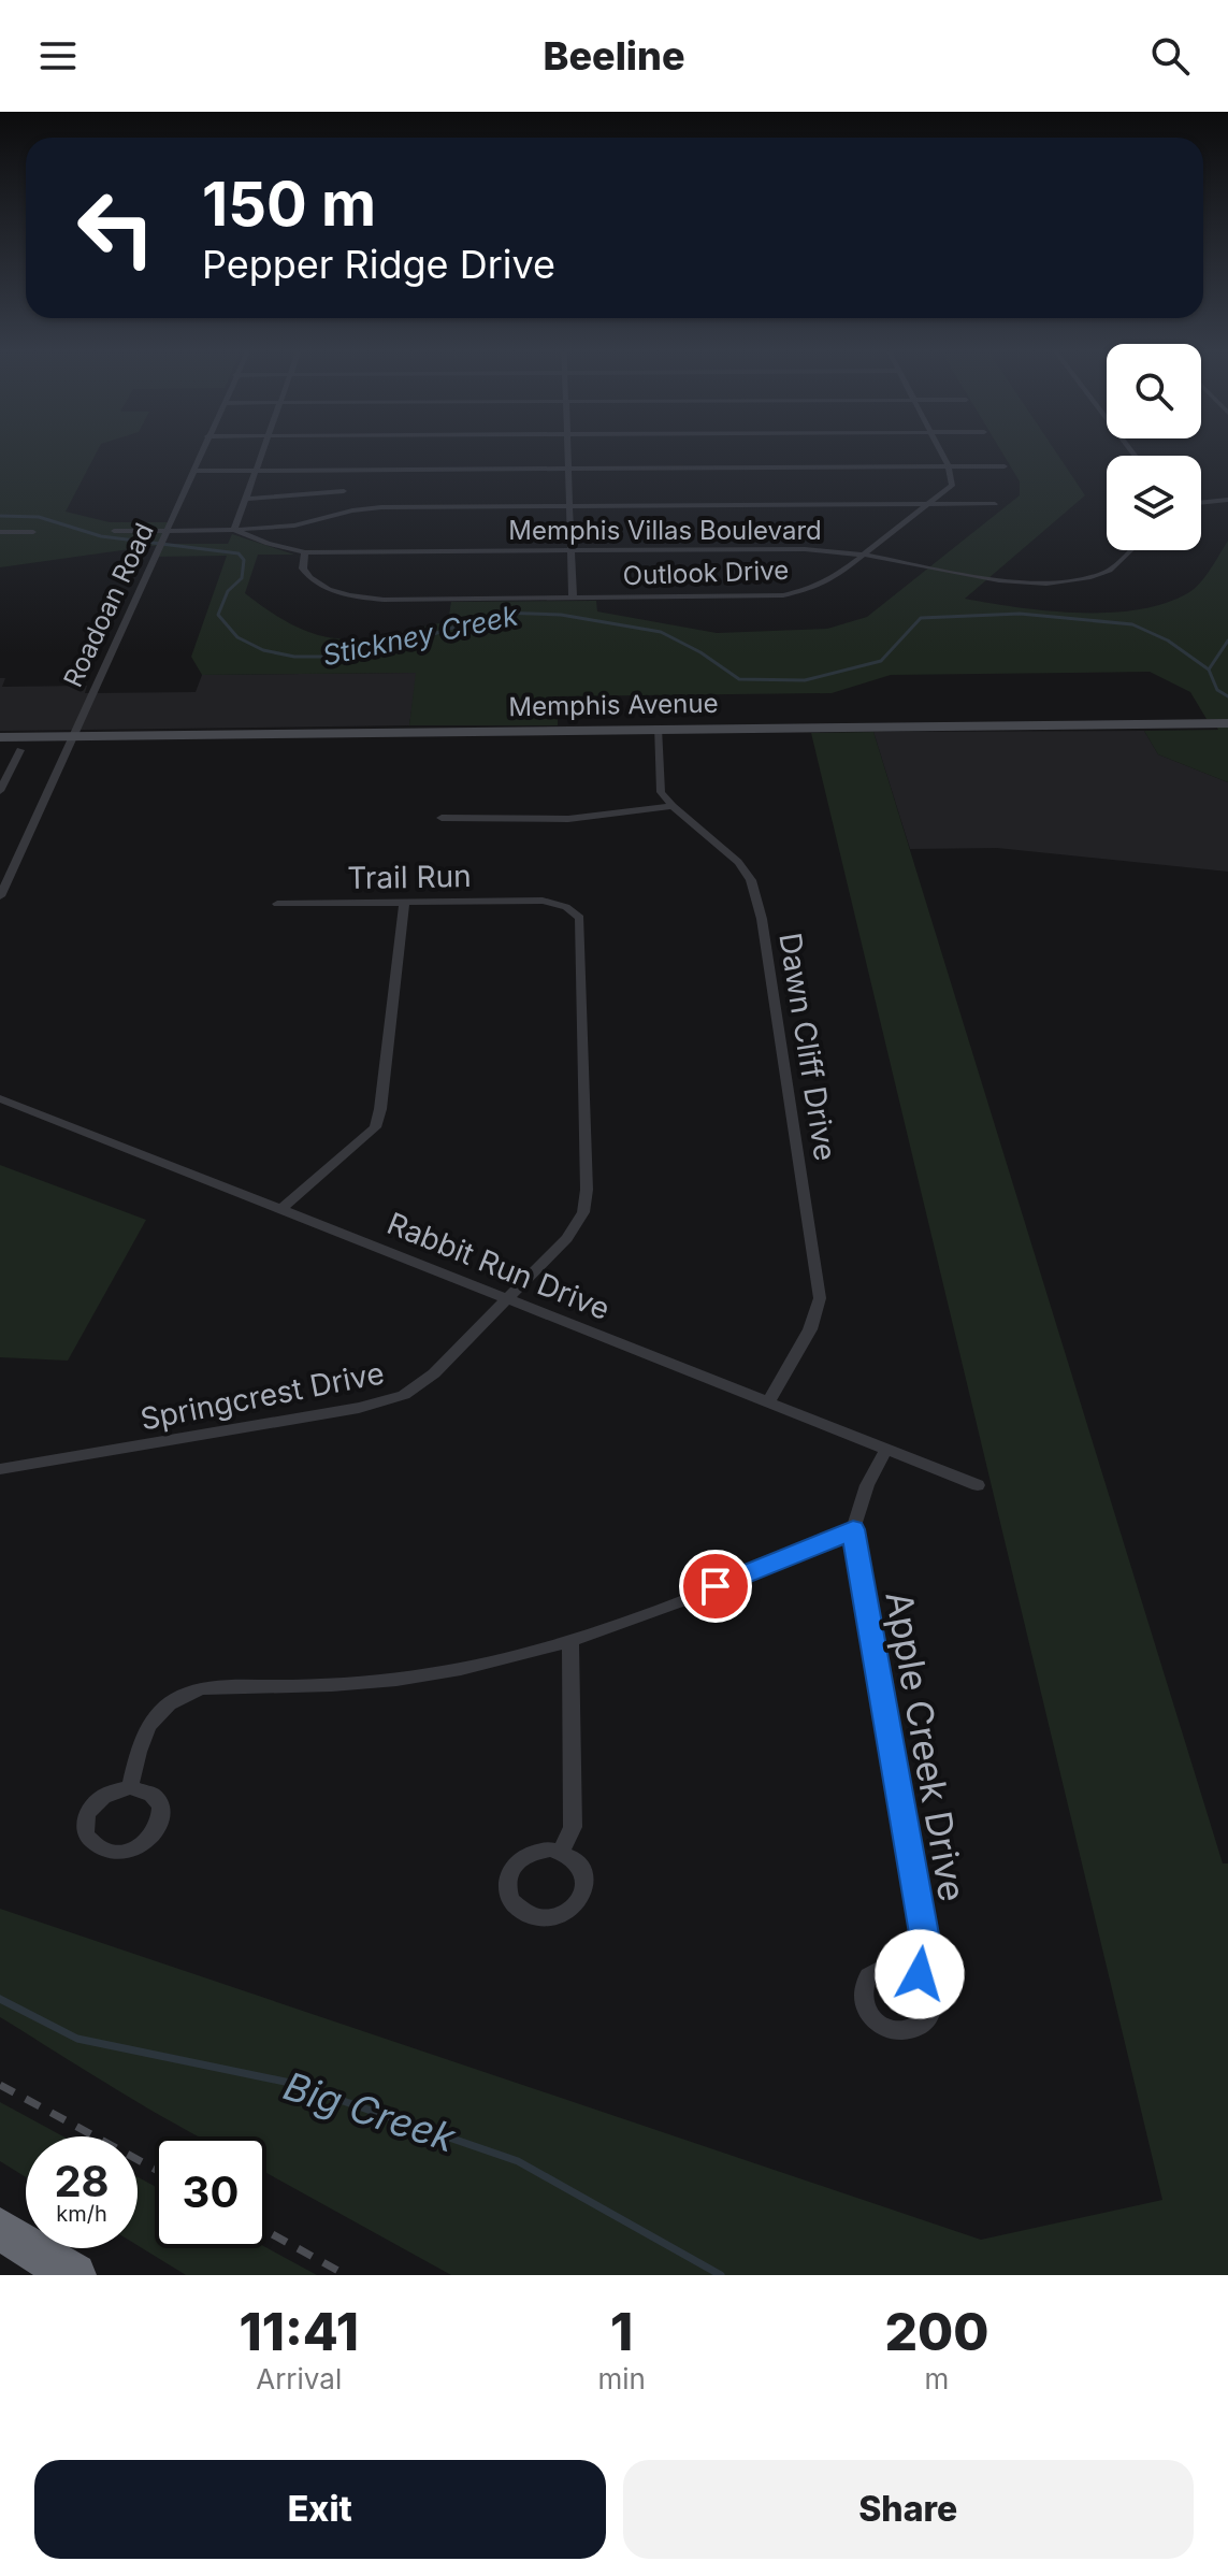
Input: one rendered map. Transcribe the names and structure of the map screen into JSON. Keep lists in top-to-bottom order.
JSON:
{
  "streets": {
    "main road": ["Memphis Avenue"],
    "street": [
      "Memphis Villas Boulevard",
      "Outlook Drive",
      "Roadoan Road",
      "Trail Run",
      "Dawn Cliff Drive",
      "Rabbit Run Drive",
      "Springcrest Drive",
      "Apple Creek Drive"
    ]
  },
  "crossings": [
    ["Memphis Villas Boulevard", "Outlook Drive"],
    ["Memphis Villas Boulevard", "Roadoan Road"],
    ["Roadoan Road", "Memphis Avenue"],
    ["Trail Run", "Springcrest Drive"],
    ["Dawn Cliff Drive", "Rabbit Run Drive"],
    ["Rabbit Run Drive", "Springcrest Drive"]
  ],
  "water": ["Stickney Creek", "Big Creek"],
  "page": {
    "header": "Beeline",
    "turn": ["150 m", "Pepper Ridge Drive"],
    "speed": "28 km/h",
    "limit": "30",
    "eta": [
      "11:41",
      "Arrival",
      "1",
      "min",
      "200",
      "m"
    ],
    "buttons": ["Exit", "Share"]
  }
}
